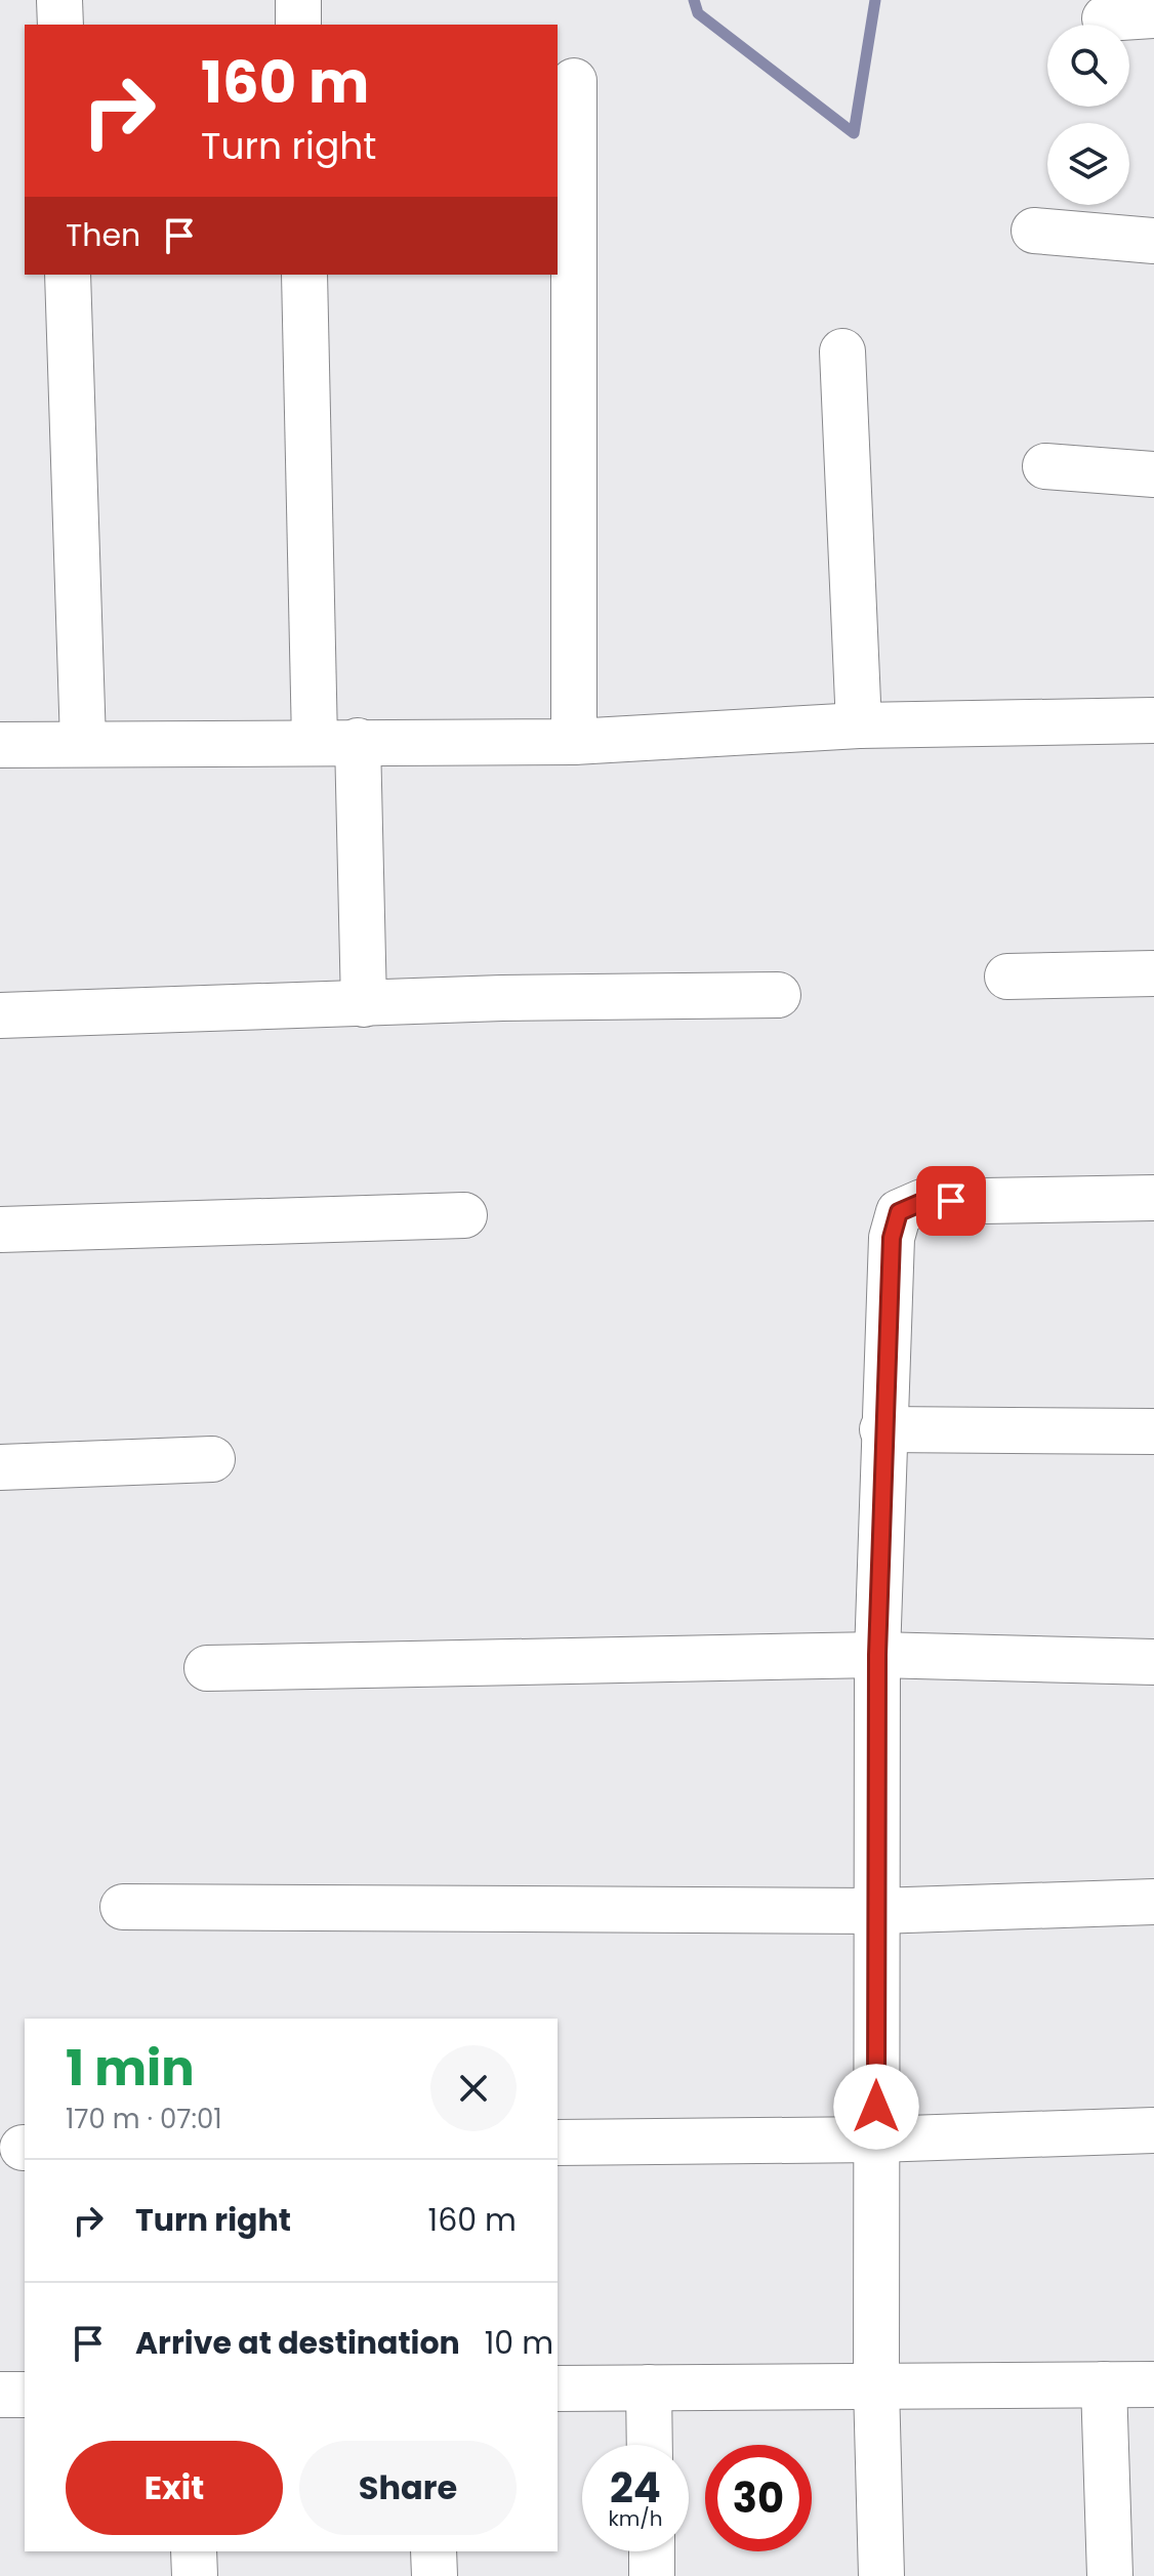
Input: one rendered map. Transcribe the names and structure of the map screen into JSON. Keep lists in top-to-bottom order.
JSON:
{
  "page": {
    "turn": ["160 m", "Turn right"],
    "then": "Then",
    "heading": ["1 min", "170 m · 07:01"],
    "list": [
      {
        "name": "Turn right",
        "value": "160 m"
      },
      {
        "name": "Arrive at destination",
        "value": "10 m"
      }
    ],
    "buttons": ["Exit", "Share"],
    "speed": "24 km/h",
    "limit": "30"
  }
}
